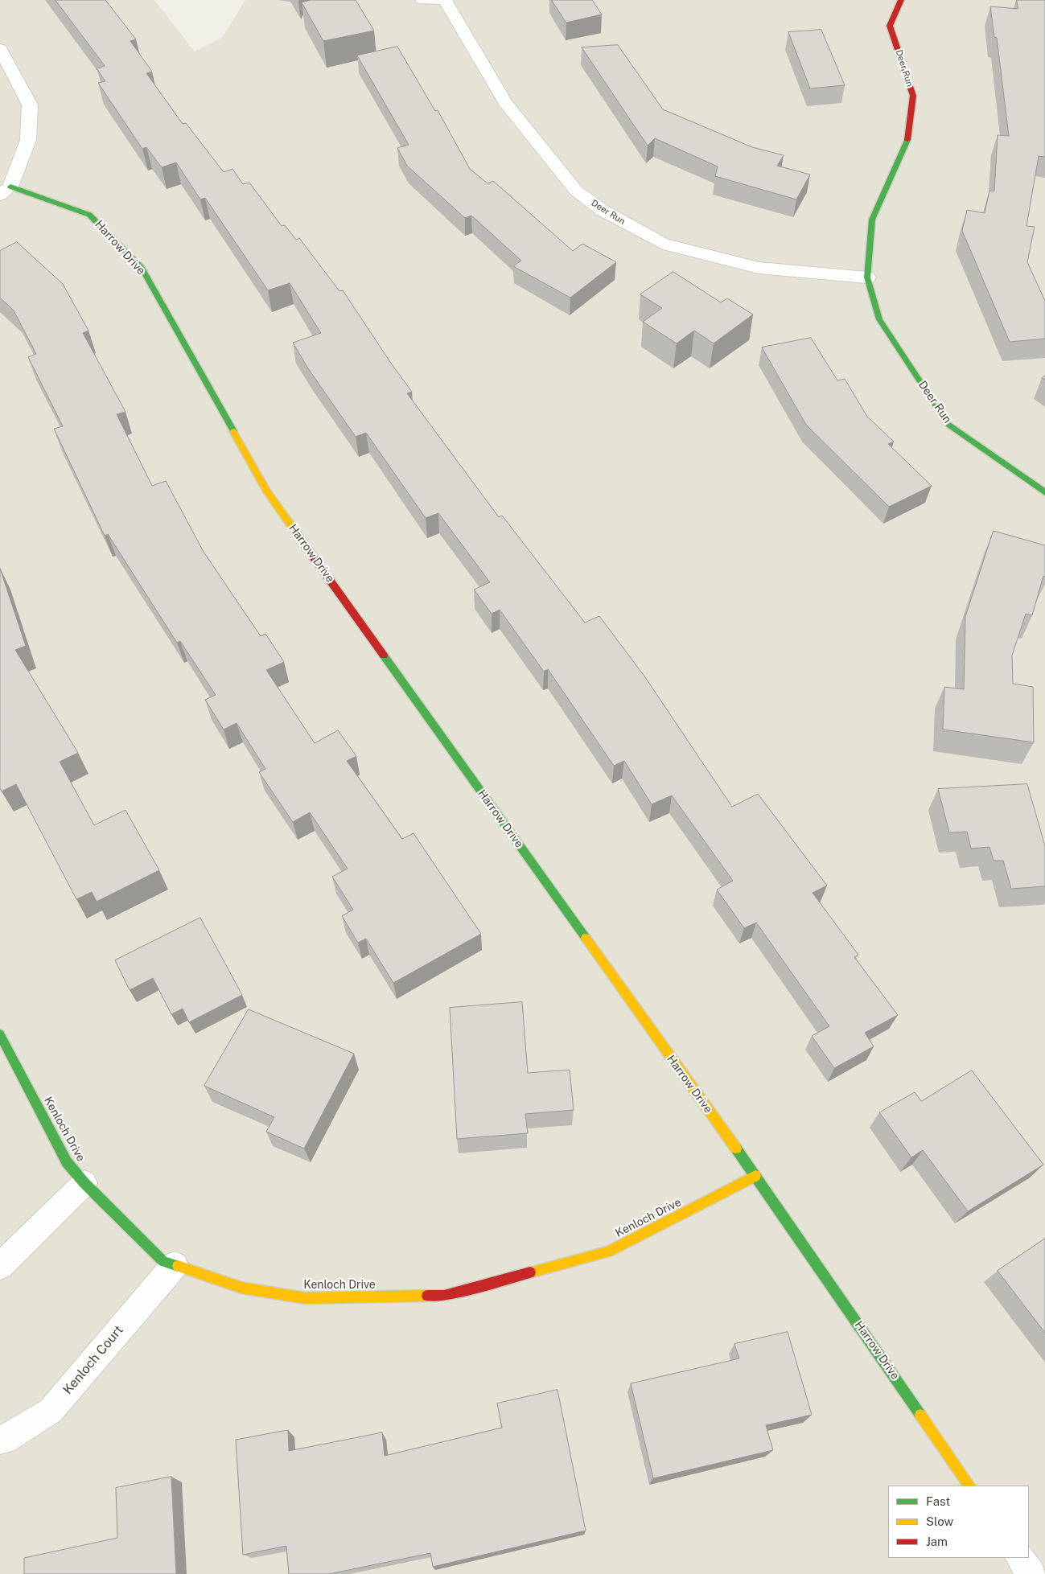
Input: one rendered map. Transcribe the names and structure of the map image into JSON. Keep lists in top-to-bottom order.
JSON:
{
  "streets": {
    "street": [
      "Deer Run",
      "Harrow Drive",
      "Kenloch Drive",
      "Kenloch Court"
    ]
  },
  "crossings": [
    ["Harrow Drive", "Kenloch Drive"],
    ["Kenloch Drive", "Kenloch Court"]
  ],
  "legend": ["Fast", "Slow", "Jam"]
}
